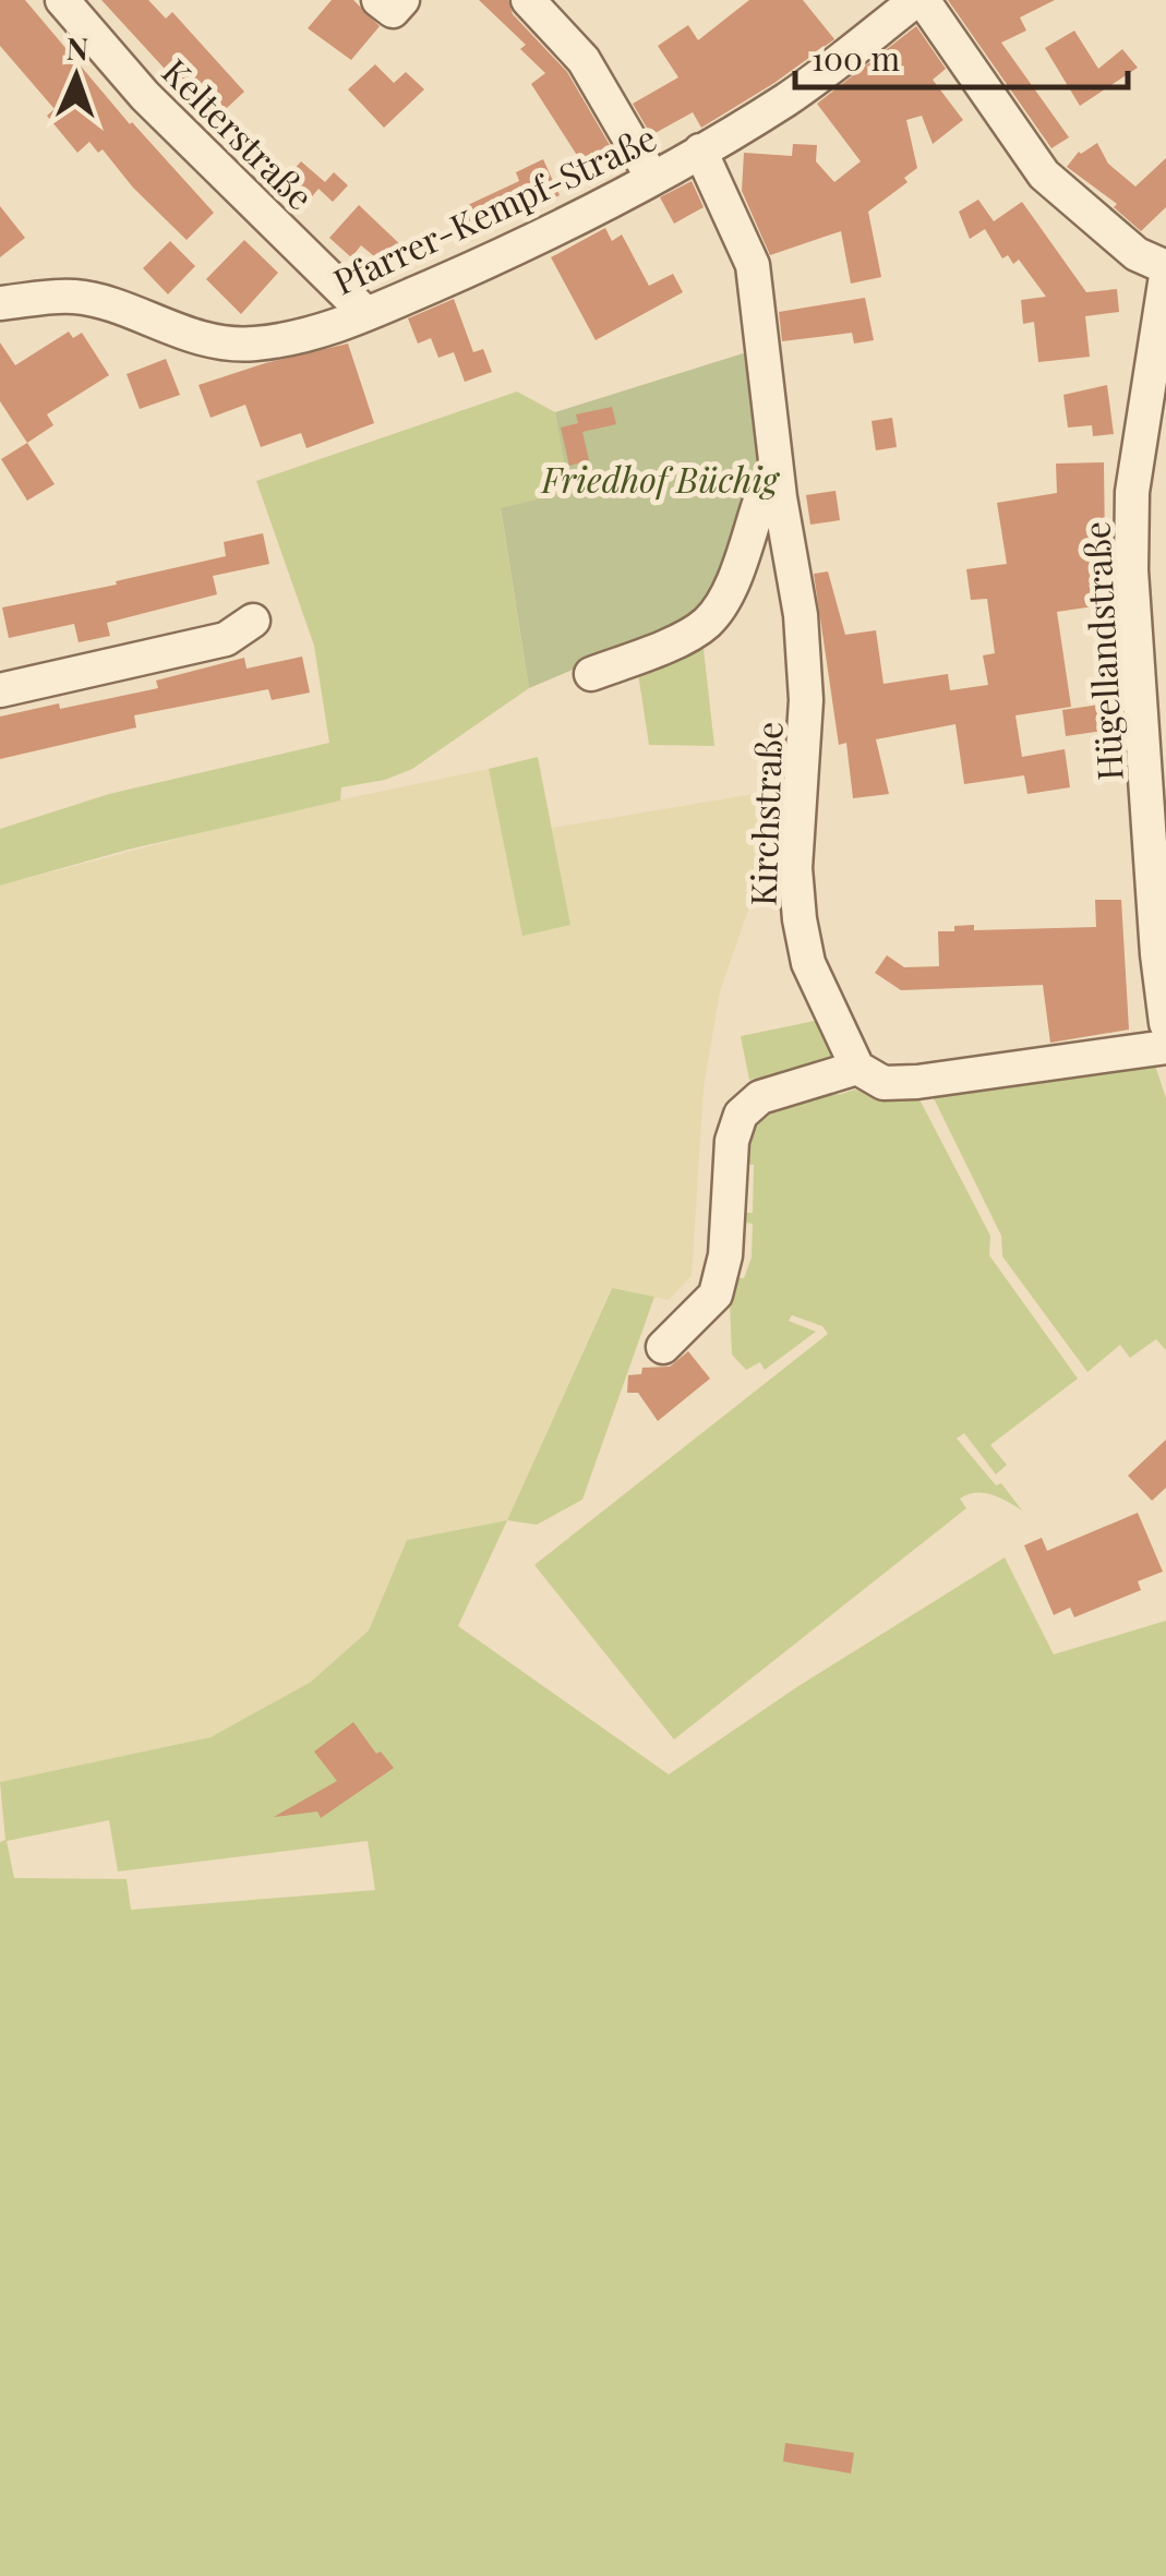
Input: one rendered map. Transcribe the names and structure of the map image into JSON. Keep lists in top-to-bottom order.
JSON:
{
  "streets": {
    "street": [
      "Kelterstraße",
      "Pfarrer-Kempf-Straße",
      "Hügellandstraße",
      "Kirchstraße"
    ]
  },
  "crossings": [
    ["Kelterstraße", "Pfarrer-Kempf-Straße"],
    ["Pfarrer-Kempf-Straße", "Hügellandstraße"],
    ["Pfarrer-Kempf-Straße", "Kirchstraße"]
  ],
  "parks": ["Friedhof Büchig"],
  "scale_bar": "100 m",
  "north": "top"
}
